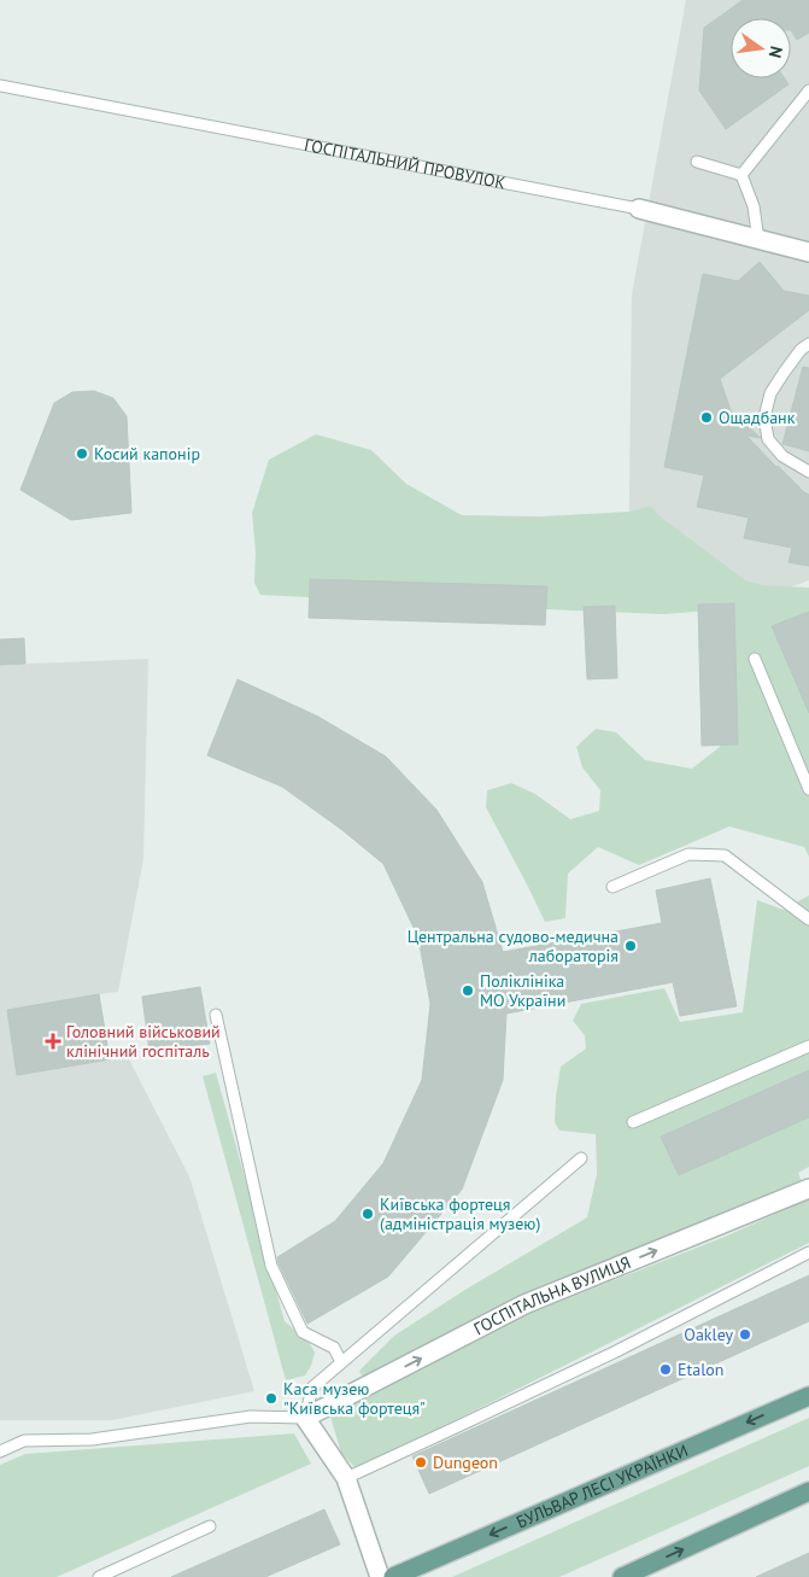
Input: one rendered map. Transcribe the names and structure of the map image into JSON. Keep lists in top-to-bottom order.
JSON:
{
  "streets": {
    "main road": ["БУЛЬВАР ЛЕСІ УКРАЇНКИ"],
    "street": ["ГОСПІТАЛЬНИЙ ПРОВУЛОК", "ГОСПІТАЛЬНА ВУЛИЦЯ"]
  },
  "one_way": ["ГОСПІТАЛЬНА ВУЛИЦЯ"],
  "places": {
    "other": [
      "Ощадбанк",
      "Косий капонір",
      "Центральна судово-медична лабораторія",
      "Поліклініка МО України",
      "Київська фортеця (адміністрація музею)",
      "Oakley",
      "Etalon",
      "Каса музею \"Київська фортеця\"",
      "Dungeon"
    ],
    "health": ["Головний військовий клінічний госпіталь"]
  },
  "north": "right"
}
